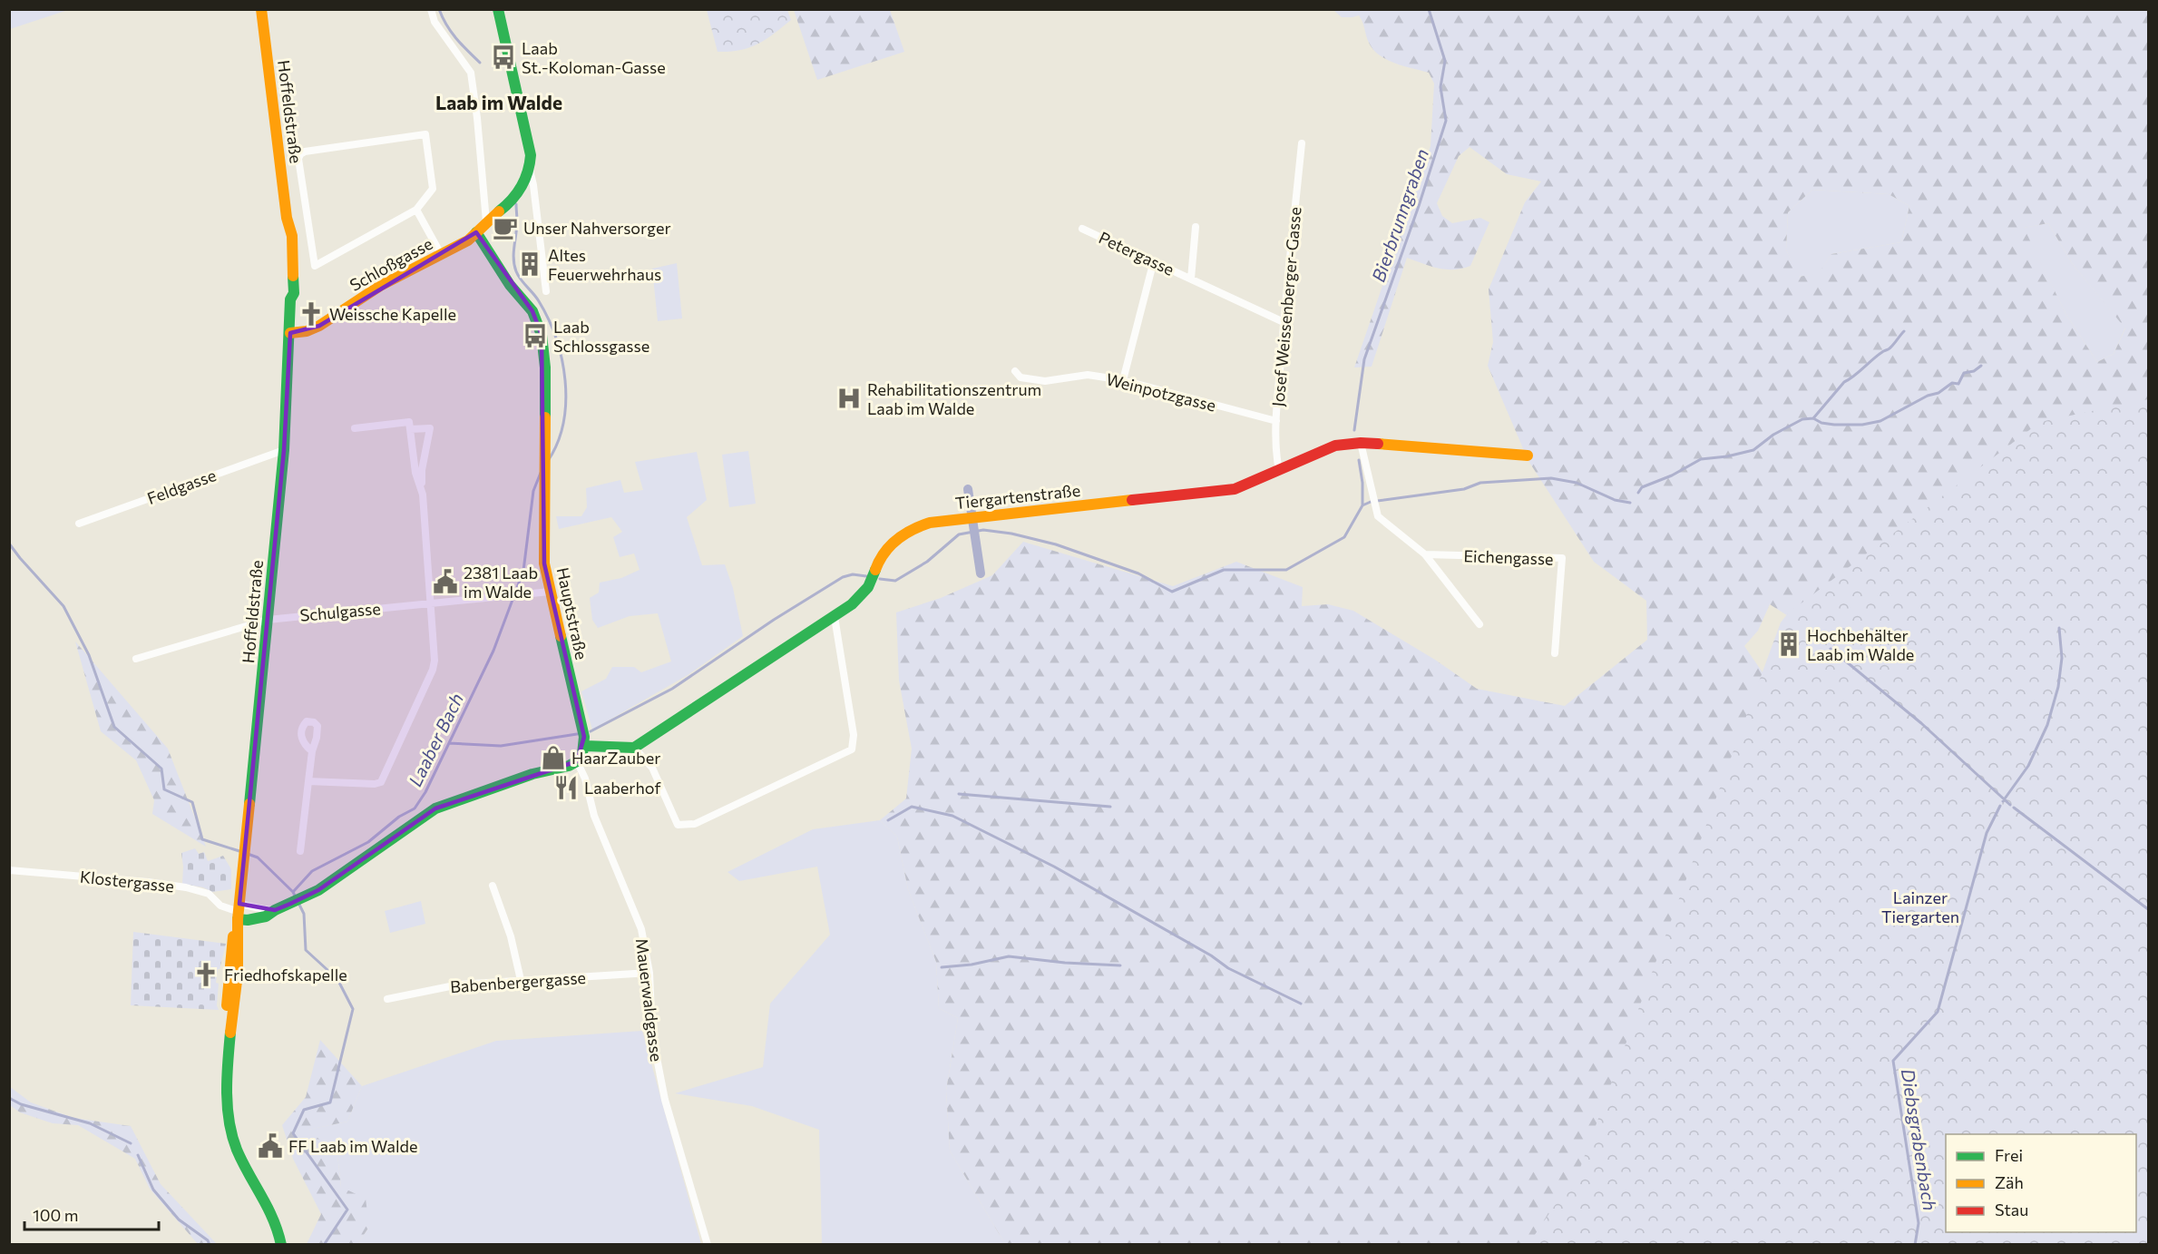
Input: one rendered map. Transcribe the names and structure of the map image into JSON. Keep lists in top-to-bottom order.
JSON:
{
  "streets": {
    "street": [
      "Hoffeldstraße",
      "Petergasse",
      "Schloßgasse",
      "Josef Weissenberger-Gasse",
      "Weinpotzgasse",
      "Feldgasse",
      "Tiergartenstraße",
      "Eichengasse",
      "Schulgasse",
      "Hauptstraße",
      "Klostergasse",
      "Babenbergergasse",
      "Mauerwaldgasse"
    ]
  },
  "crossings": [
    ["Hoffeldstraße", "Schloßgasse"],
    ["Hoffeldstraße", "Feldgasse"],
    ["Hoffeldstraße", "Schulgasse"],
    ["Hoffeldstraße", "Klostergasse"],
    ["Petergasse", "Josef Weissenberger-Gasse"],
    ["Schloßgasse", "Hauptstraße"],
    ["Josef Weissenberger-Gasse", "Weinpotzgasse"],
    ["Josef Weissenberger-Gasse", "Tiergartenstraße"],
    ["Schulgasse", "Hauptstraße"],
    ["Babenbergergasse", "Mauerwaldgasse"]
  ],
  "districts": ["Laab im Walde"],
  "water": ["Bierbrunngraben", "Laaber Bach", "Diebsgrabenbach"],
  "parks": ["Lainzer Tiergarten"],
  "places": {
    "bus stop": ["Laab St.-Koloman-Gasse", "Laab Schlossgasse"],
    "cafe": ["Unser Nahversorger"],
    "building": ["Altes Feuerwehrhaus", "Hochbehälter Laab im Walde"],
    "church": ["Weissche Kapelle", "Friedhofskapelle"],
    "hospital": ["Rehabilitationszentrum Laab im Walde"],
    "public building": ["2381 Laab im Walde", "FF Laab im Walde"],
    "shop": ["HaarZauber"],
    "restaurant": ["Laaberhof"]
  },
  "legend": ["Frei", "Zäh", "Stau"],
  "scale_bar": "100 m"
}
